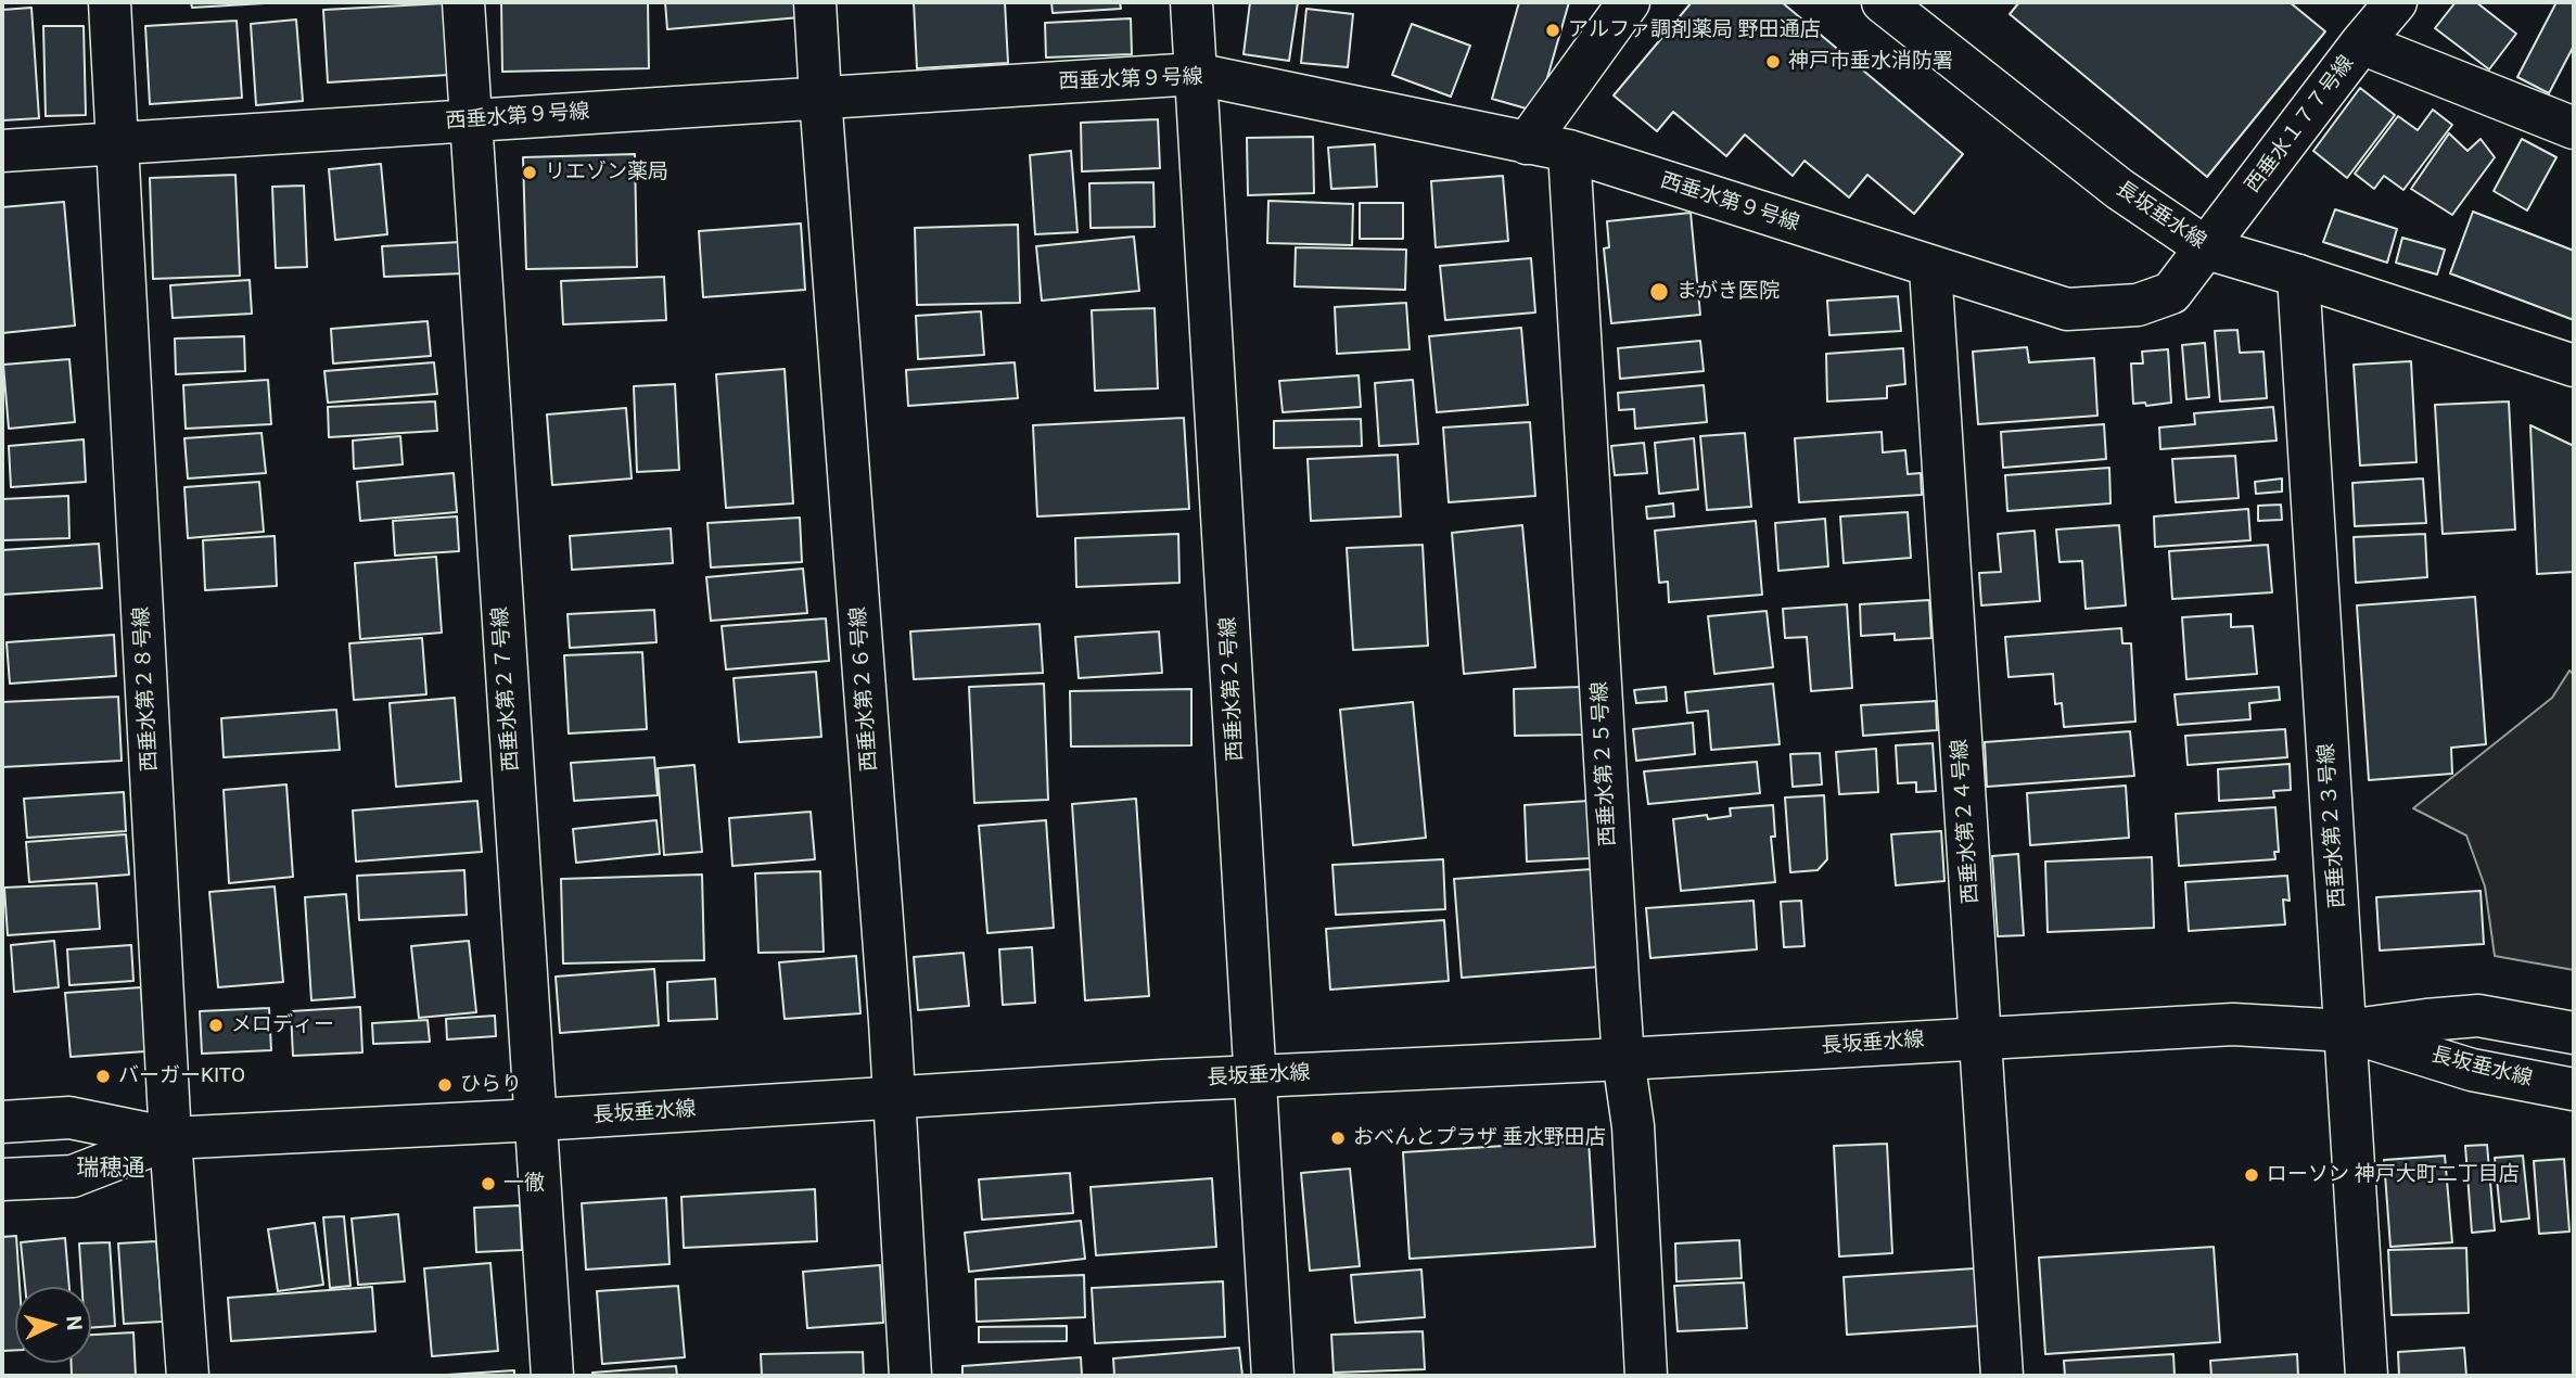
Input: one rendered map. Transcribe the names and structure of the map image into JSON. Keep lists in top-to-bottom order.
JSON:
{
  "streets": {
    "street": [
      "西垂水第９号線",
      "西垂水１７７号線",
      "長坂垂水線",
      "西垂水第２８号線",
      "西垂水第２７号線",
      "西垂水第２６号線",
      "西垂水第２号線",
      "西垂水第２５号線",
      "西垂水第２４号線",
      "西垂水第２３号線"
    ]
  },
  "crossings": [
    ["西垂水第９号線", "西垂水１７７号線"],
    ["西垂水第９号線", "長坂垂水線"],
    ["西垂水第９号線", "西垂水第２８号線"],
    ["西垂水第９号線", "西垂水第２７号線"],
    ["西垂水第９号線", "西垂水第２６号線"],
    ["西垂水第９号線", "西垂水第２号線"],
    ["西垂水第９号線", "西垂水第２５号線"],
    ["西垂水第９号線", "西垂水第２４号線"],
    ["西垂水１７７号線", "長坂垂水線"],
    ["長坂垂水線", "西垂水第２８号線"],
    ["長坂垂水線", "西垂水第２７号線"],
    ["長坂垂水線", "西垂水第２６号線"],
    ["長坂垂水線", "西垂水第２号線"],
    ["長坂垂水線", "西垂水第２５号線"],
    ["長坂垂水線", "西垂水第２４号線"],
    ["長坂垂水線", "西垂水第２３号線"]
  ],
  "districts": ["瑞穂通"],
  "places": [
    "アルファ調剤薬局 野田通店",
    "神戸市垂水消防署",
    "リエゾン薬局",
    "まがき医院",
    "メロディー",
    "バーガーKITO",
    "ひらり",
    "おべんとプラザ 垂水野田店",
    "ローソン 神戸大町二丁目店",
    "一徹"
  ],
  "north": "right"
}
